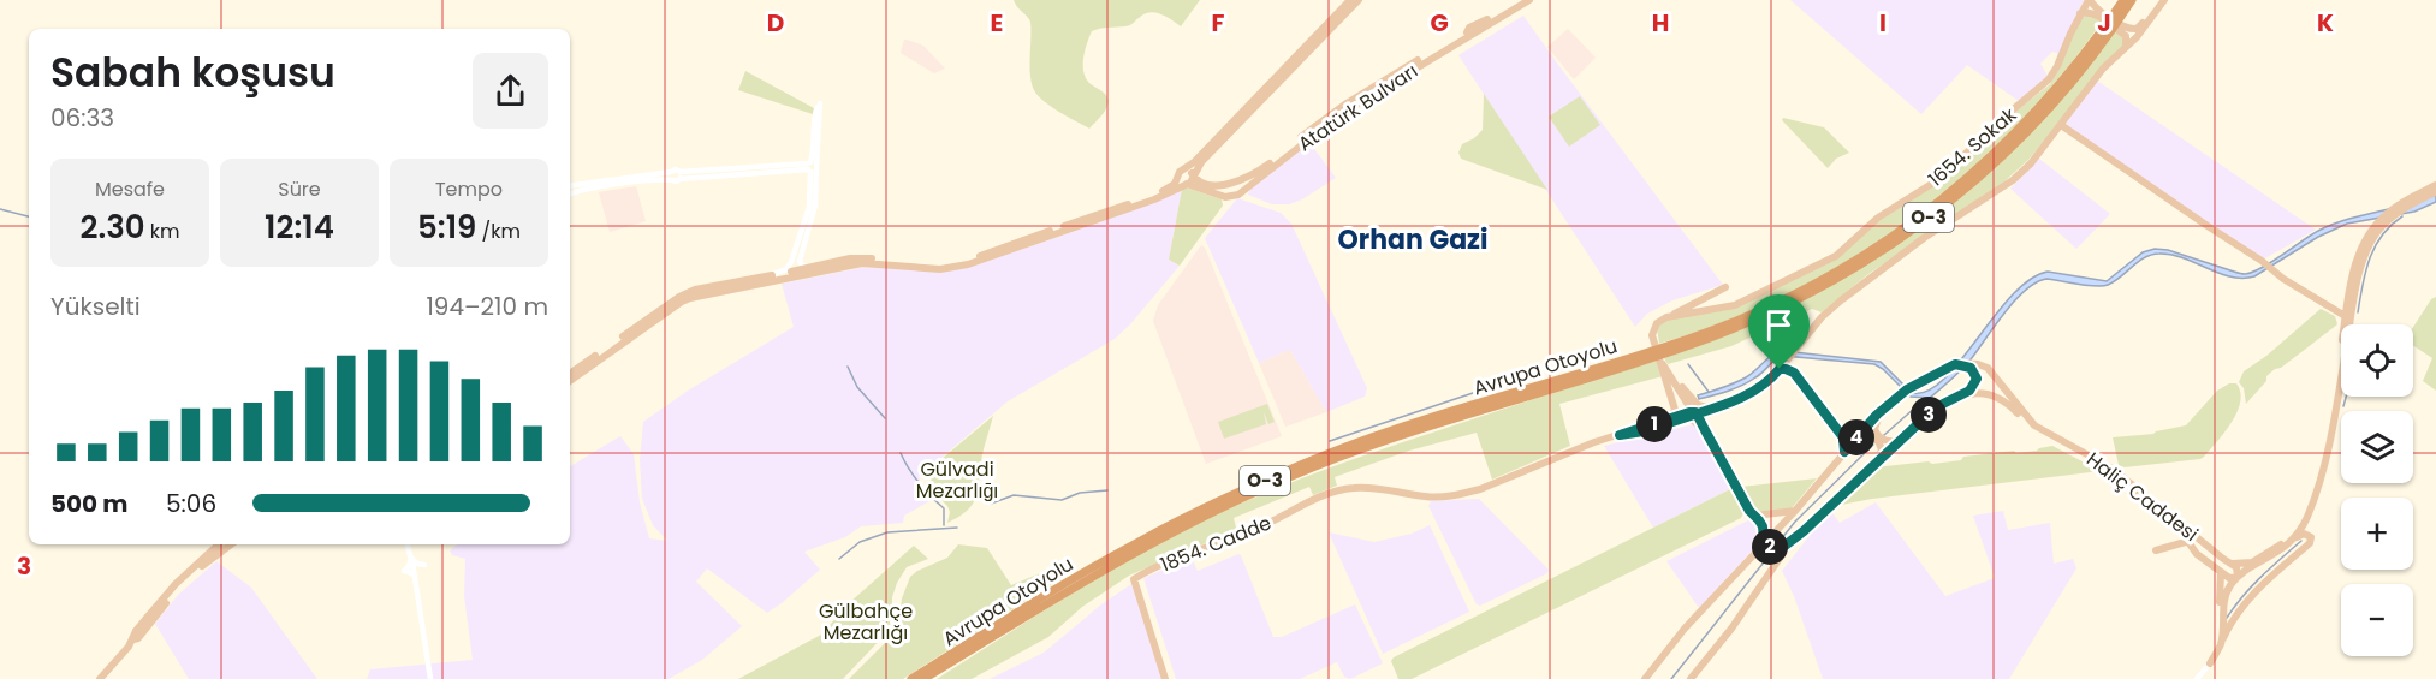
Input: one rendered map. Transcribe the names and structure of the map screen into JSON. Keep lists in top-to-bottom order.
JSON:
{
  "streets": {
    "highway": ["O-3", "Avrupa Otoyolu"],
    "main road": [
      "Atatürk Bulvarı",
      "1654. Sokak",
      "Haliç Caddesi",
      "1854. Cadde"
    ]
  },
  "districts": ["Orhan Gazi"],
  "parks": ["Gülvadi Mezarlıḡı", "Gülbahçe Mezarlığı"],
  "page": {
    "heading": ["Sabah koşusu", "06:33"],
    "stats": [
      ["Mesafe", "2.30 km"],
      ["Süre", "12:14"],
      ["Tempo", "5:19 /km"]
    ],
    "chart": ["Yükselti", "194–210 m"],
    "map_buttons": ["+", "−"],
    "pins": [
      "3",
      "1",
      "4",
      "2"
    ],
    "list": [
      {
        "name": "500 m",
        "note": "5:06"
      }
    ]
  },
  "grid": {
    "columns": [
      "D",
      "E",
      "F",
      "G",
      "H",
      "I",
      "J",
      "K"
    ],
    "rows": ["3"]
  }
}
